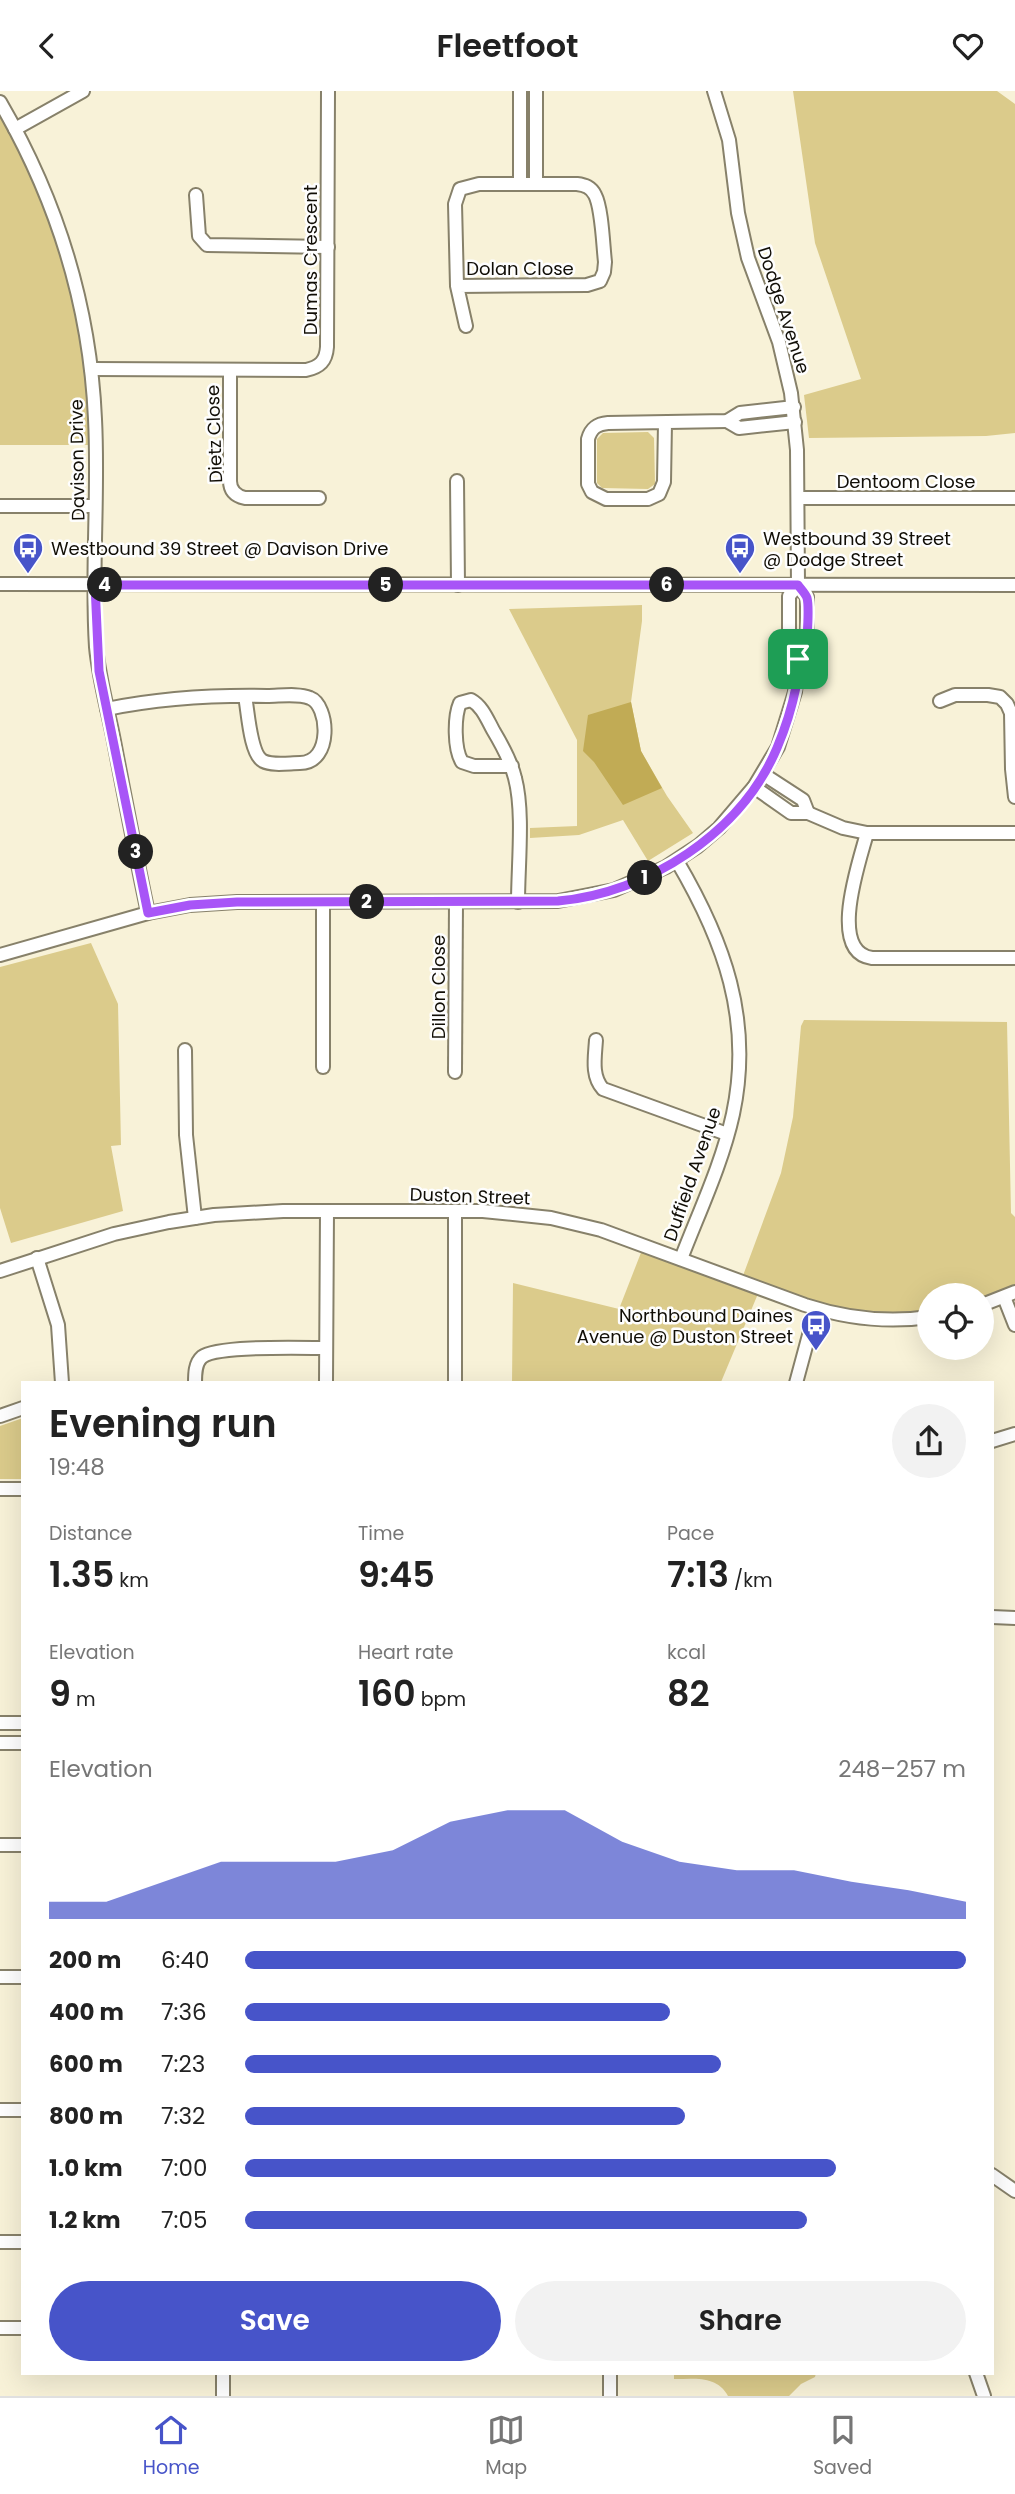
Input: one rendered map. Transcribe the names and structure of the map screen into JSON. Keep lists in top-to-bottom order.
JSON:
{
  "streets": {
    "street": [
      "Dumas Crescent",
      "Dolan Close",
      "Dodge Avenue",
      "Dietz Close",
      "Davison Drive",
      "Dentoom Close",
      "Dillon Close",
      "Duffield Avenue",
      "Duston Street"
    ]
  },
  "crossings": [
    ["Dumas Crescent", "Dietz Close"],
    ["Dumas Crescent", "Davison Drive"],
    ["Dodge Avenue", "Dentoom Close"],
    ["Duffield Avenue", "Duston Street"]
  ],
  "places": {
    "bus stop": ["Westbound 39 Street @ Davison Drive", "Westbound 39 Street @ Dodge Street", "Northbound Daines Avenue @ Duston Street"]
  },
  "page": {
    "header": "Fleetfoot",
    "pins": [
      "4",
      "5",
      "6",
      "3",
      "1",
      "2"
    ],
    "heading": ["Evening run", "19:48"],
    "stats": [
      ["Distance", "1.35 km"],
      ["Time", "9:45"],
      ["Pace", "7:13 /km"],
      ["Elevation", "9 m"],
      ["Heart rate", "160 bpm"],
      ["kcal", "82"]
    ],
    "chart": ["Elevation", "248–257 m"],
    "list": [
      {
        "name": "200 m",
        "note": "6:40"
      },
      {
        "name": "400 m",
        "note": "7:36"
      },
      {
        "name": "600 m",
        "note": "7:23"
      },
      {
        "name": "800 m",
        "note": "7:32"
      },
      {
        "name": "1.0 km",
        "note": "7:00"
      },
      {
        "name": "1.2 km",
        "note": "7:05"
      }
    ],
    "buttons": ["Save", "Share"],
    "tabs": ["Home", "Map", "Saved"]
  }
}
